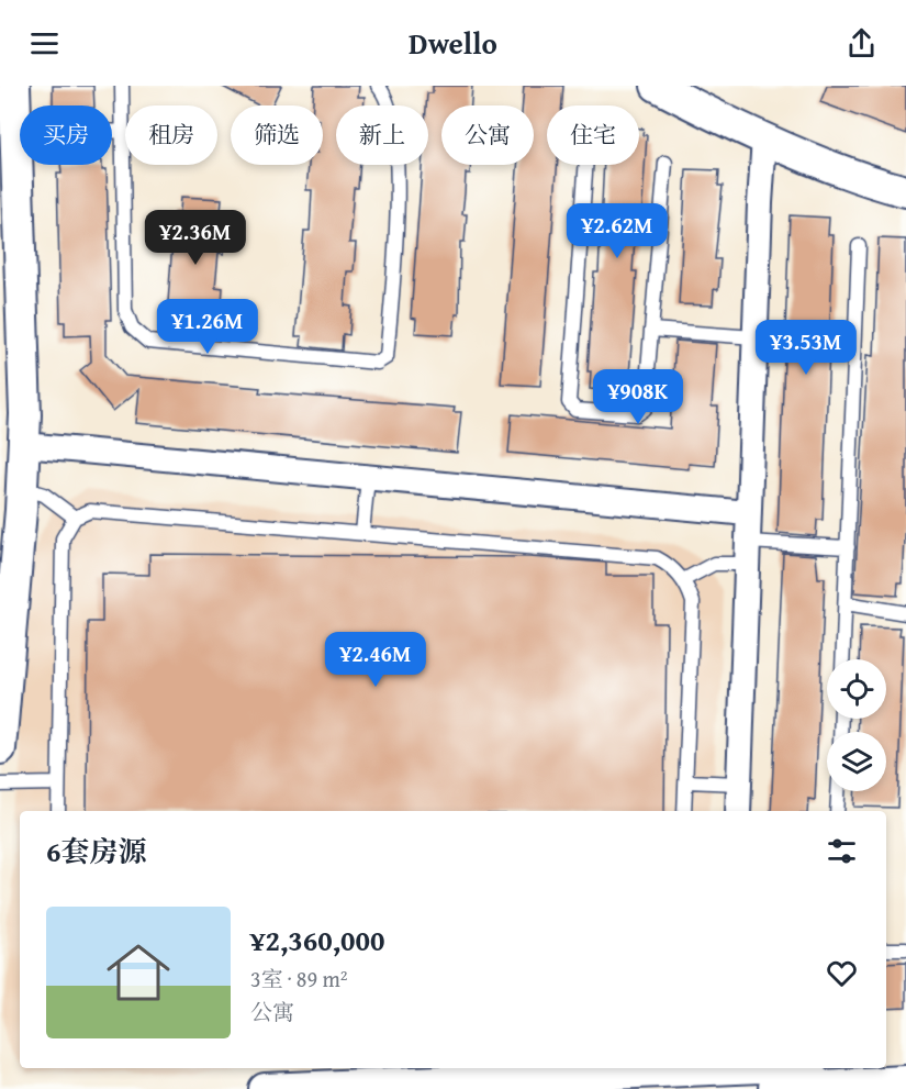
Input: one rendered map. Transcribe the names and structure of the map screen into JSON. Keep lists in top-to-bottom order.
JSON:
{
  "page": {
    "header": "Dwello",
    "chip": [
      "买房",
      "租房",
      "筛选",
      "新上",
      "公寓",
      "住宅"
    ],
    "price": [
      "¥2.62M",
      "¥2.36M",
      "¥1.26M",
      "¥3.53M",
      "¥908K",
      "¥2.46M"
    ],
    "heading": "6套房源",
    "list": [
      {
        "name": "¥2,360,000",
        "note": "3室 · 89 m² · 公寓"
      }
    ]
  }
}
